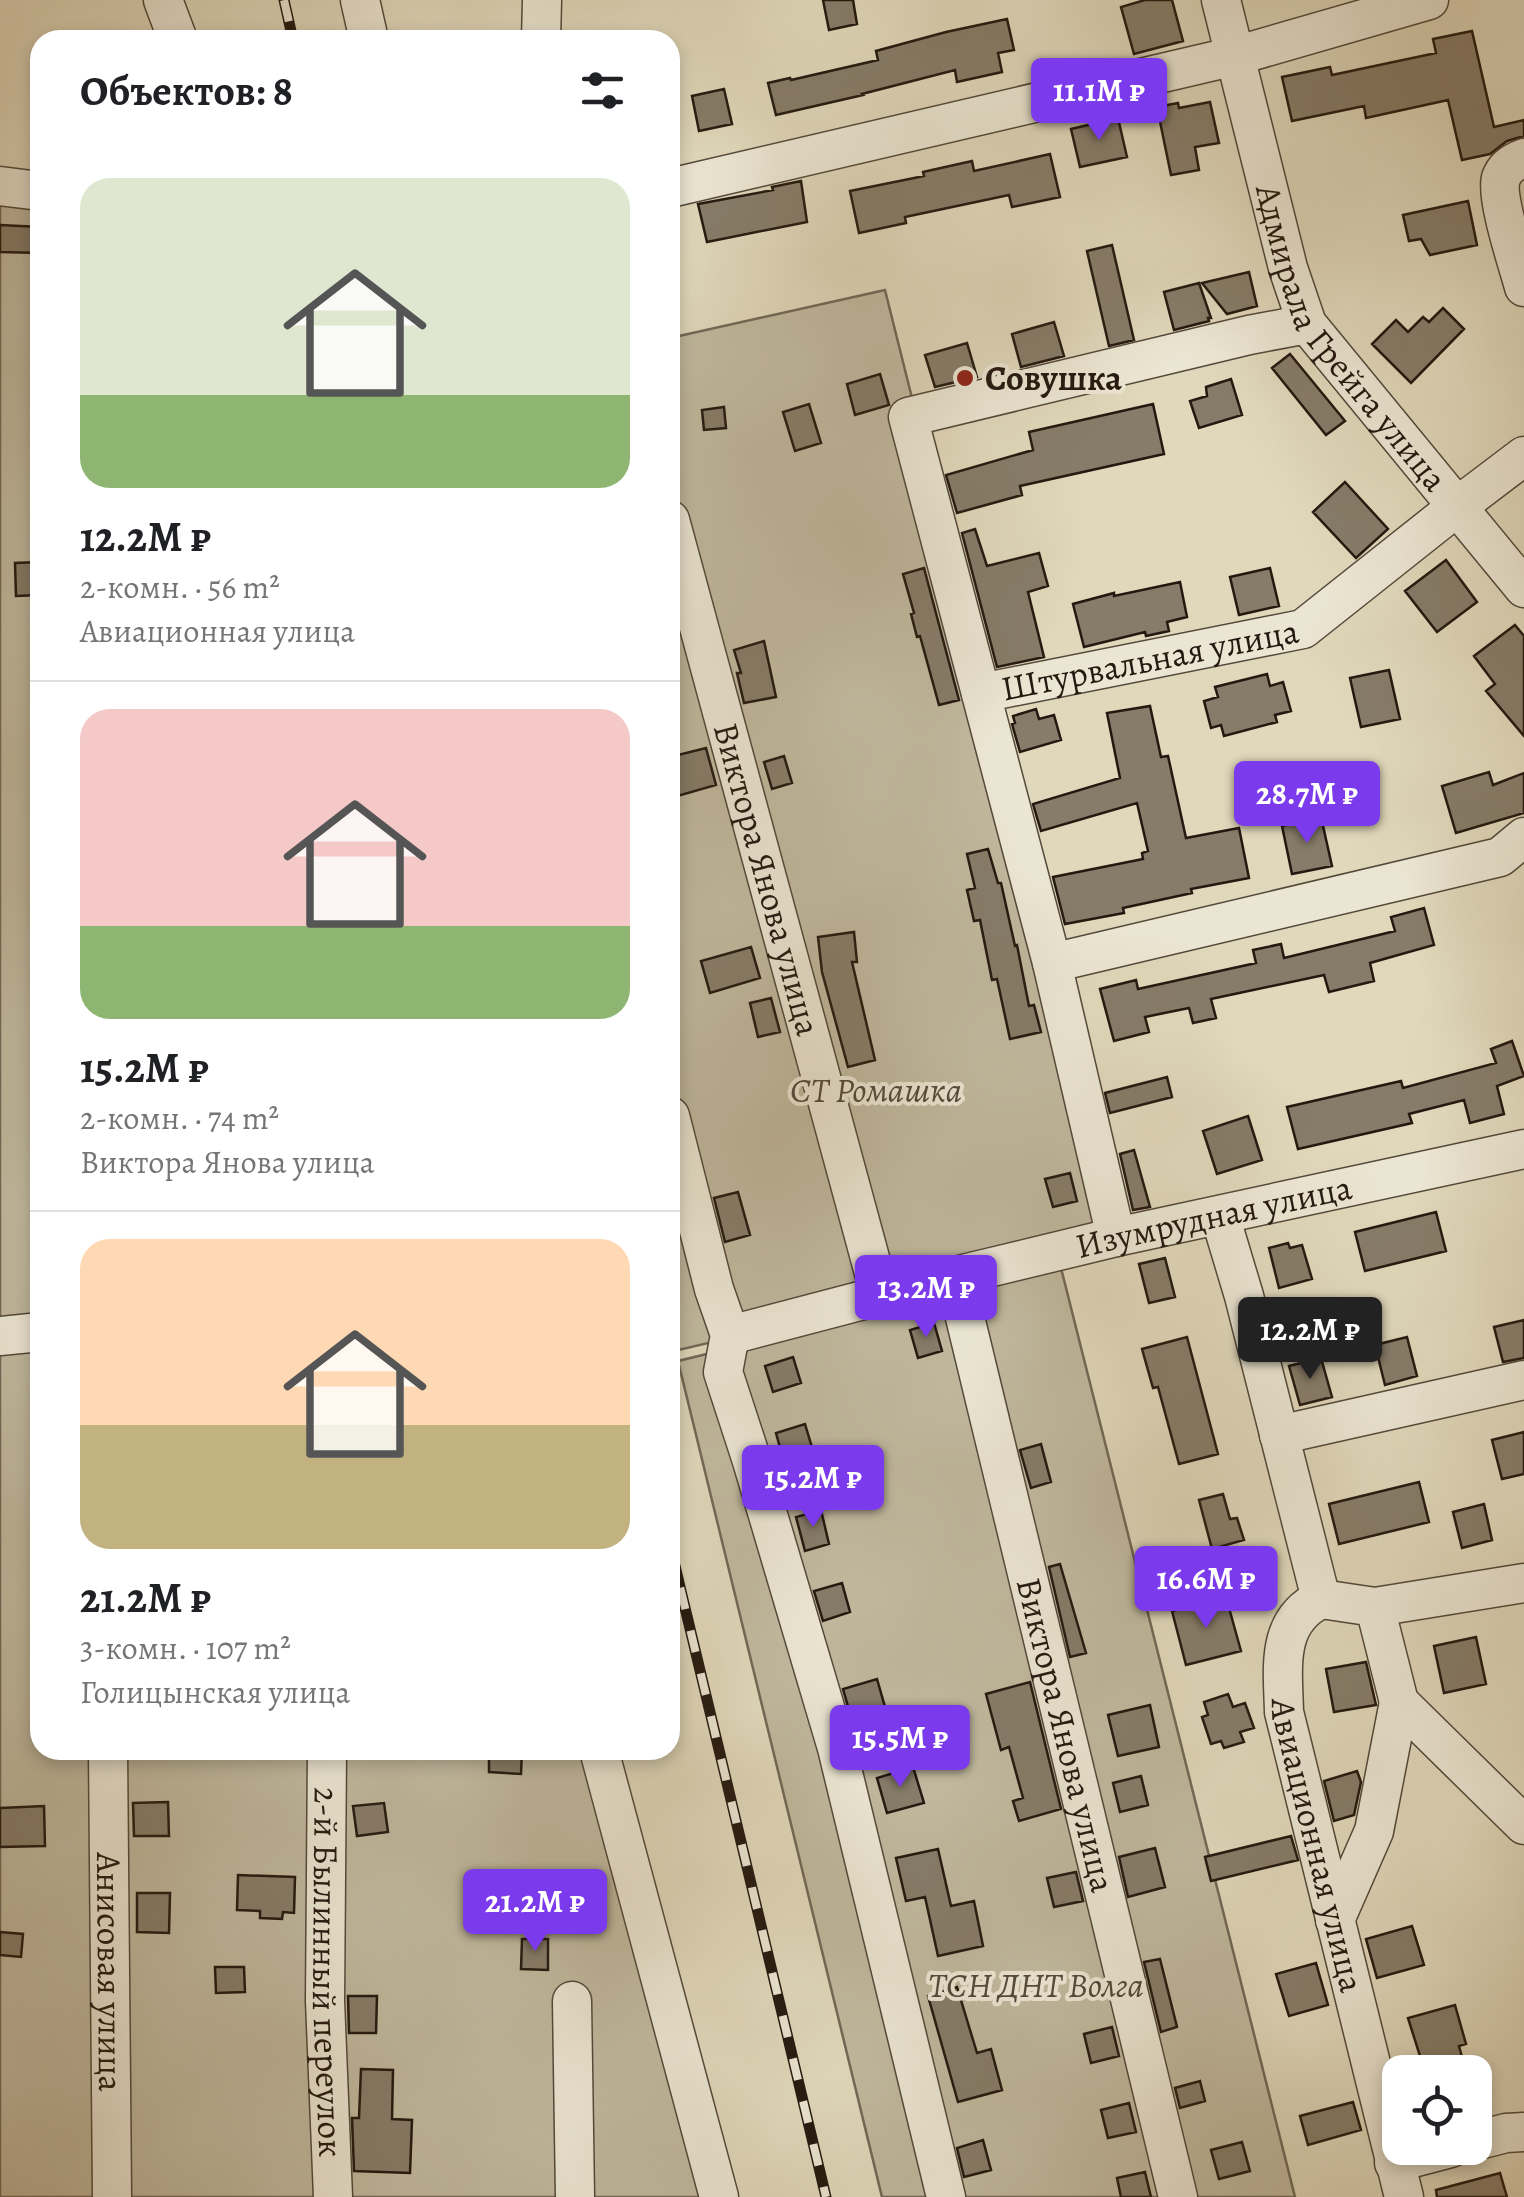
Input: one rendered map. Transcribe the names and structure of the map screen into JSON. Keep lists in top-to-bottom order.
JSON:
{
  "streets": {
    "street": [
      "Адмирала Грейга улица",
      "Штурвальная улица",
      "Виктора Янова улица",
      "Изумрудная улица",
      "Авиационная улица",
      "2-й Былинный переулок",
      "Анисовая улица"
    ]
  },
  "crossings": [
    ["Адмирала Грейга улица", "Штурвальная улица"],
    ["Виктора Янова улица", "Изумрудная улица"]
  ],
  "parks": ["СТ Ромашка", "ТСН ДНТ Волга"],
  "places": ["Совушка"],
  "page": {
    "heading": "Объектов: 8",
    "price": [
      "11.1M ₽",
      "28.7M ₽",
      "13.2M ₽",
      "12.2M ₽",
      "15.2M ₽",
      "16.6M ₽",
      "15.5M ₽",
      "21.2M ₽"
    ],
    "list": [
      {
        "name": "12.2M ₽",
        "note": "2-комн. · 56 m² · Авиационная улица"
      },
      {
        "name": "15.2M ₽",
        "note": "2-комн. · 74 m² · Виктора Янова улица"
      },
      {
        "name": "21.2M ₽",
        "note": "3-комн. · 107 m² · Голицынская улица"
      }
    ]
  }
}
